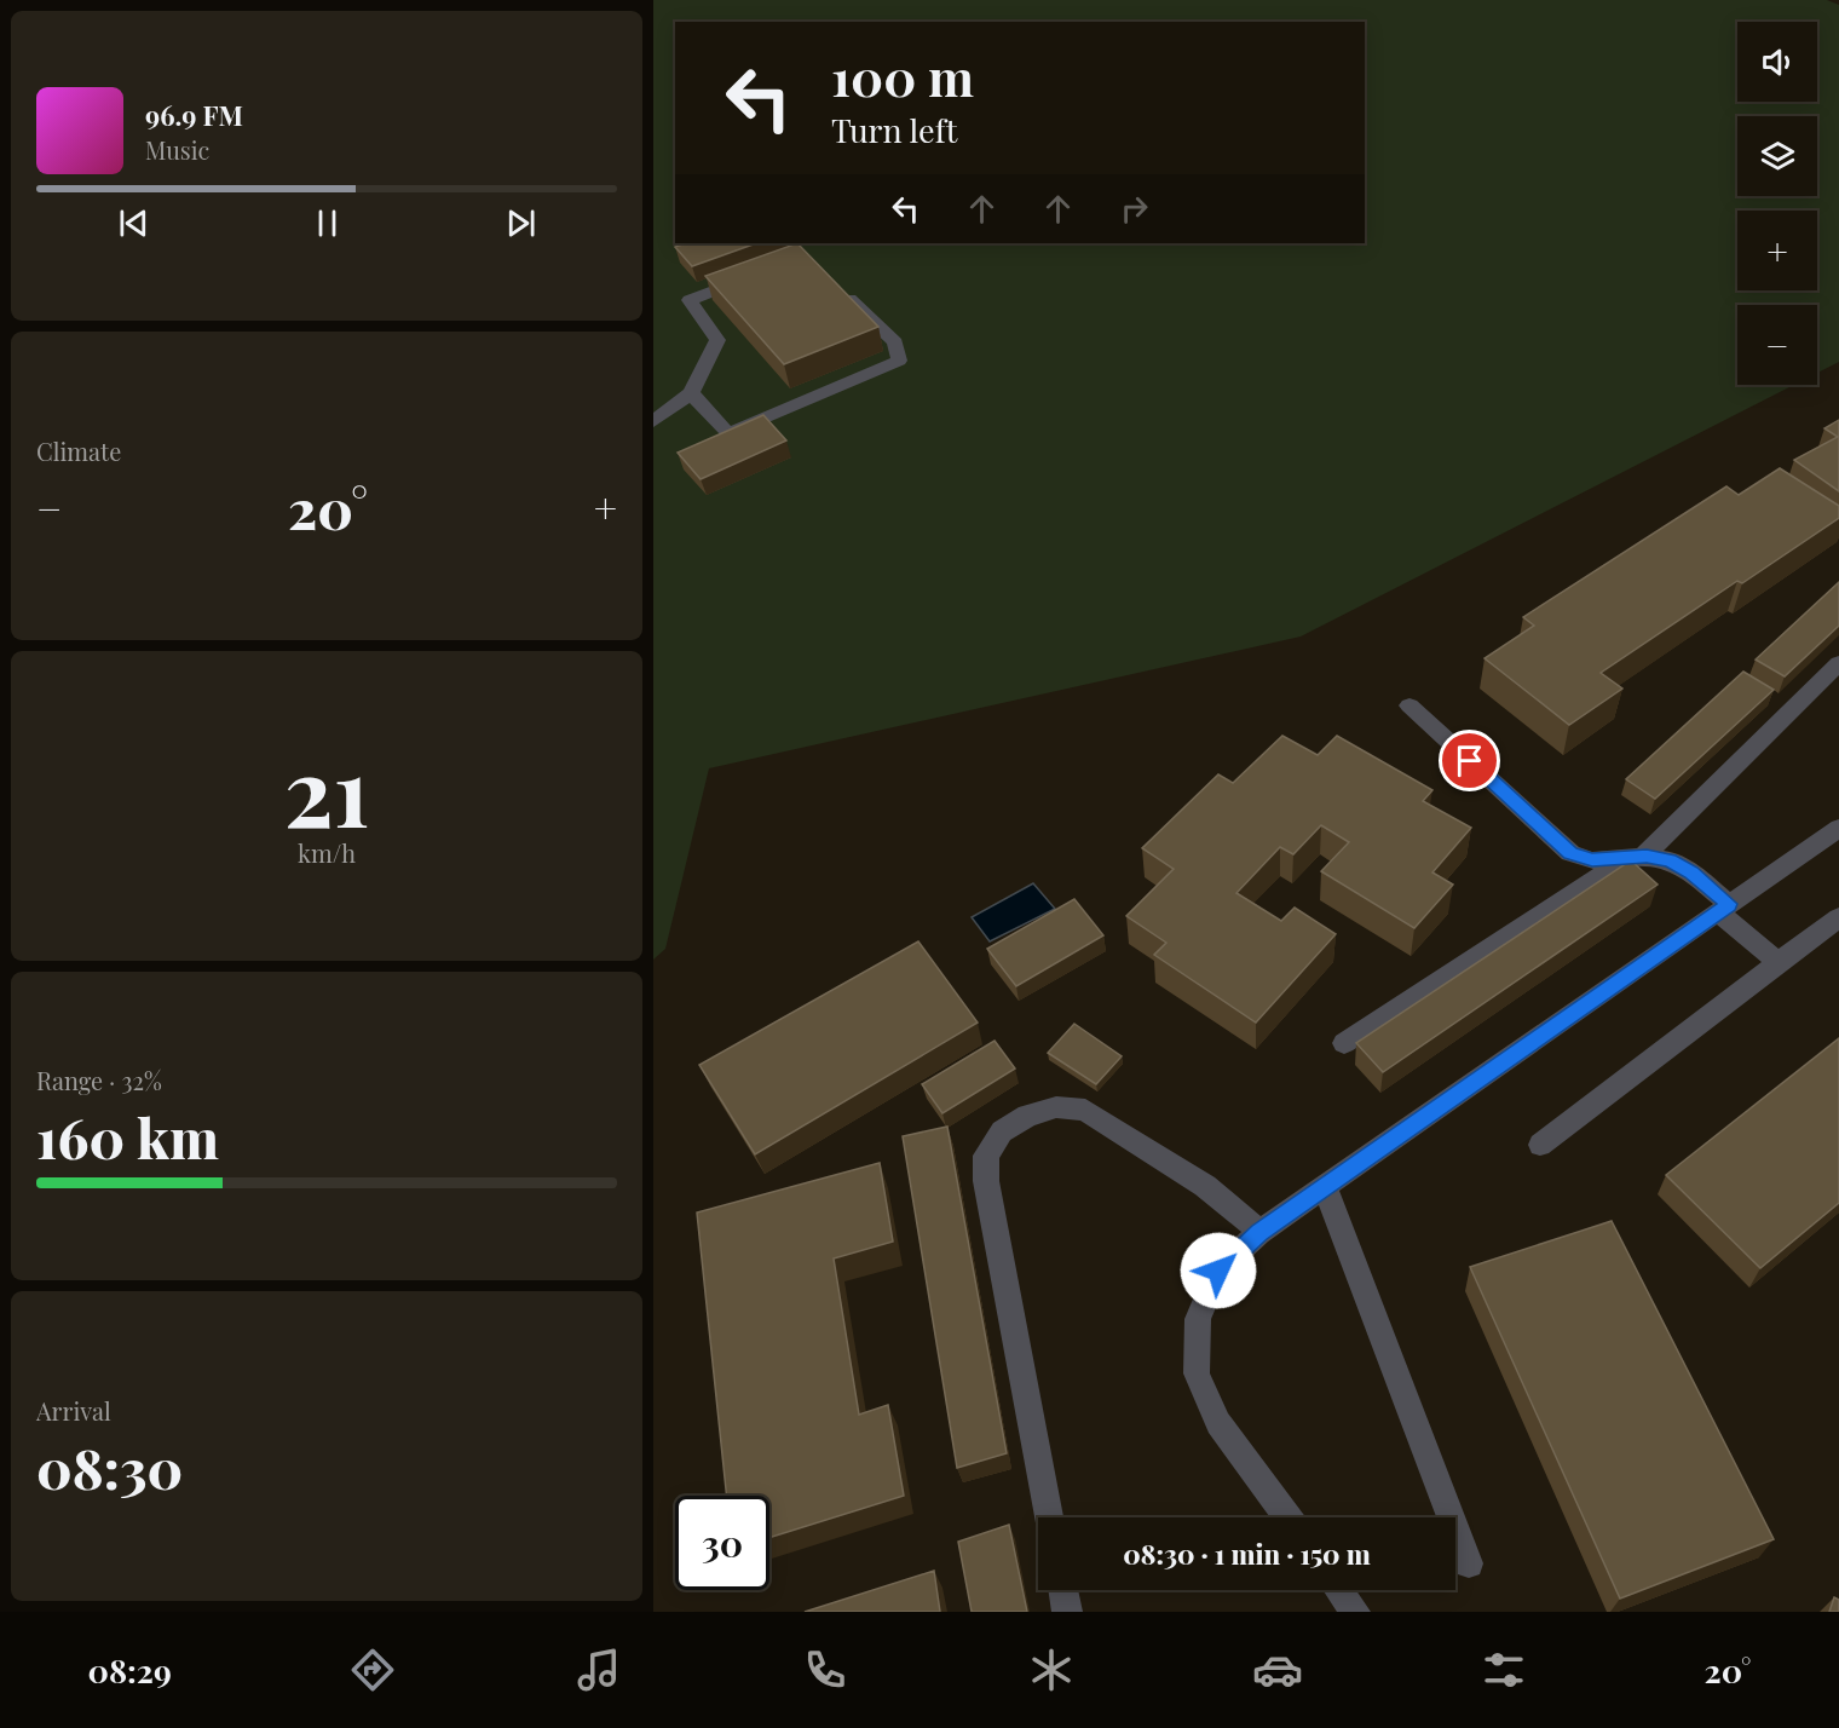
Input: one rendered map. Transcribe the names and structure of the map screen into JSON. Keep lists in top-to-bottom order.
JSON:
{
  "page": {
    "map_buttons": ["+", "−"],
    "turn": ["100 m", "Turn left"],
    "song": ["96.9 FM", "Music"],
    "tile": [
      "Climate",
      ["21", "km/h"],
      ["Range · 32%", "160 km"],
      ["Arrival", "08:30"]
    ],
    "heat": ["−", "20°", "+"],
    "limit": "30",
    "trip": "08:30 · 1 min · 150 m",
    "tabs": ["08:29", "20°"]
  }
}
